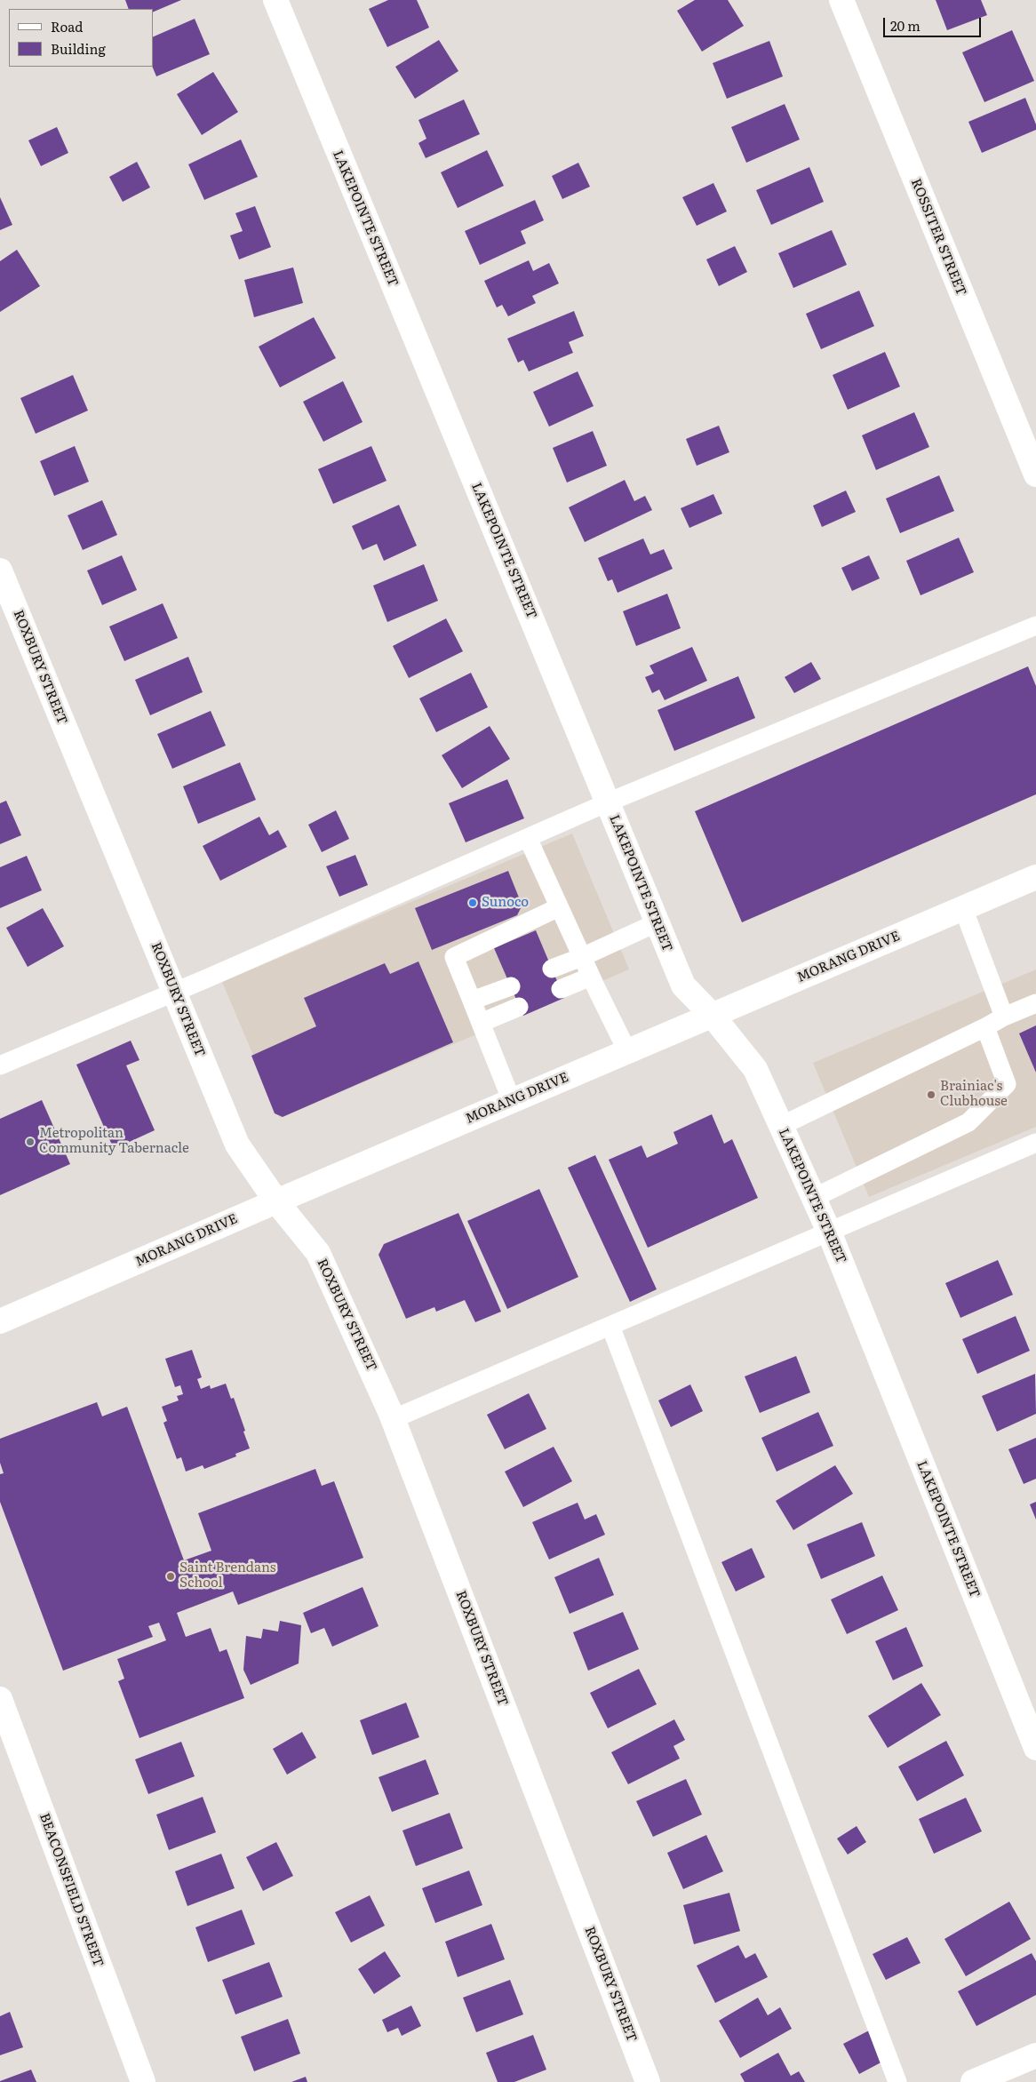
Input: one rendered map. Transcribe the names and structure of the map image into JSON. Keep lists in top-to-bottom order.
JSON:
{
  "streets": {
    "street": [
      "LAKEPOINTE STREET",
      "ROSSITER STREET",
      "ROXBURY STREET",
      "MORANG DRIVE",
      "BEACONSFIELD STREET"
    ]
  },
  "crossings": [
    ["LAKEPOINTE STREET", "MORANG DRIVE"],
    ["ROXBURY STREET", "MORANG DRIVE"]
  ],
  "places": [
    "Sunoco",
    "Brainiac's Clubhouse",
    "Metropolitan Community Tabernacle",
    "Saint Brendans School"
  ],
  "legend": ["Road", "Building"],
  "scale_bar": "20 m"
}
